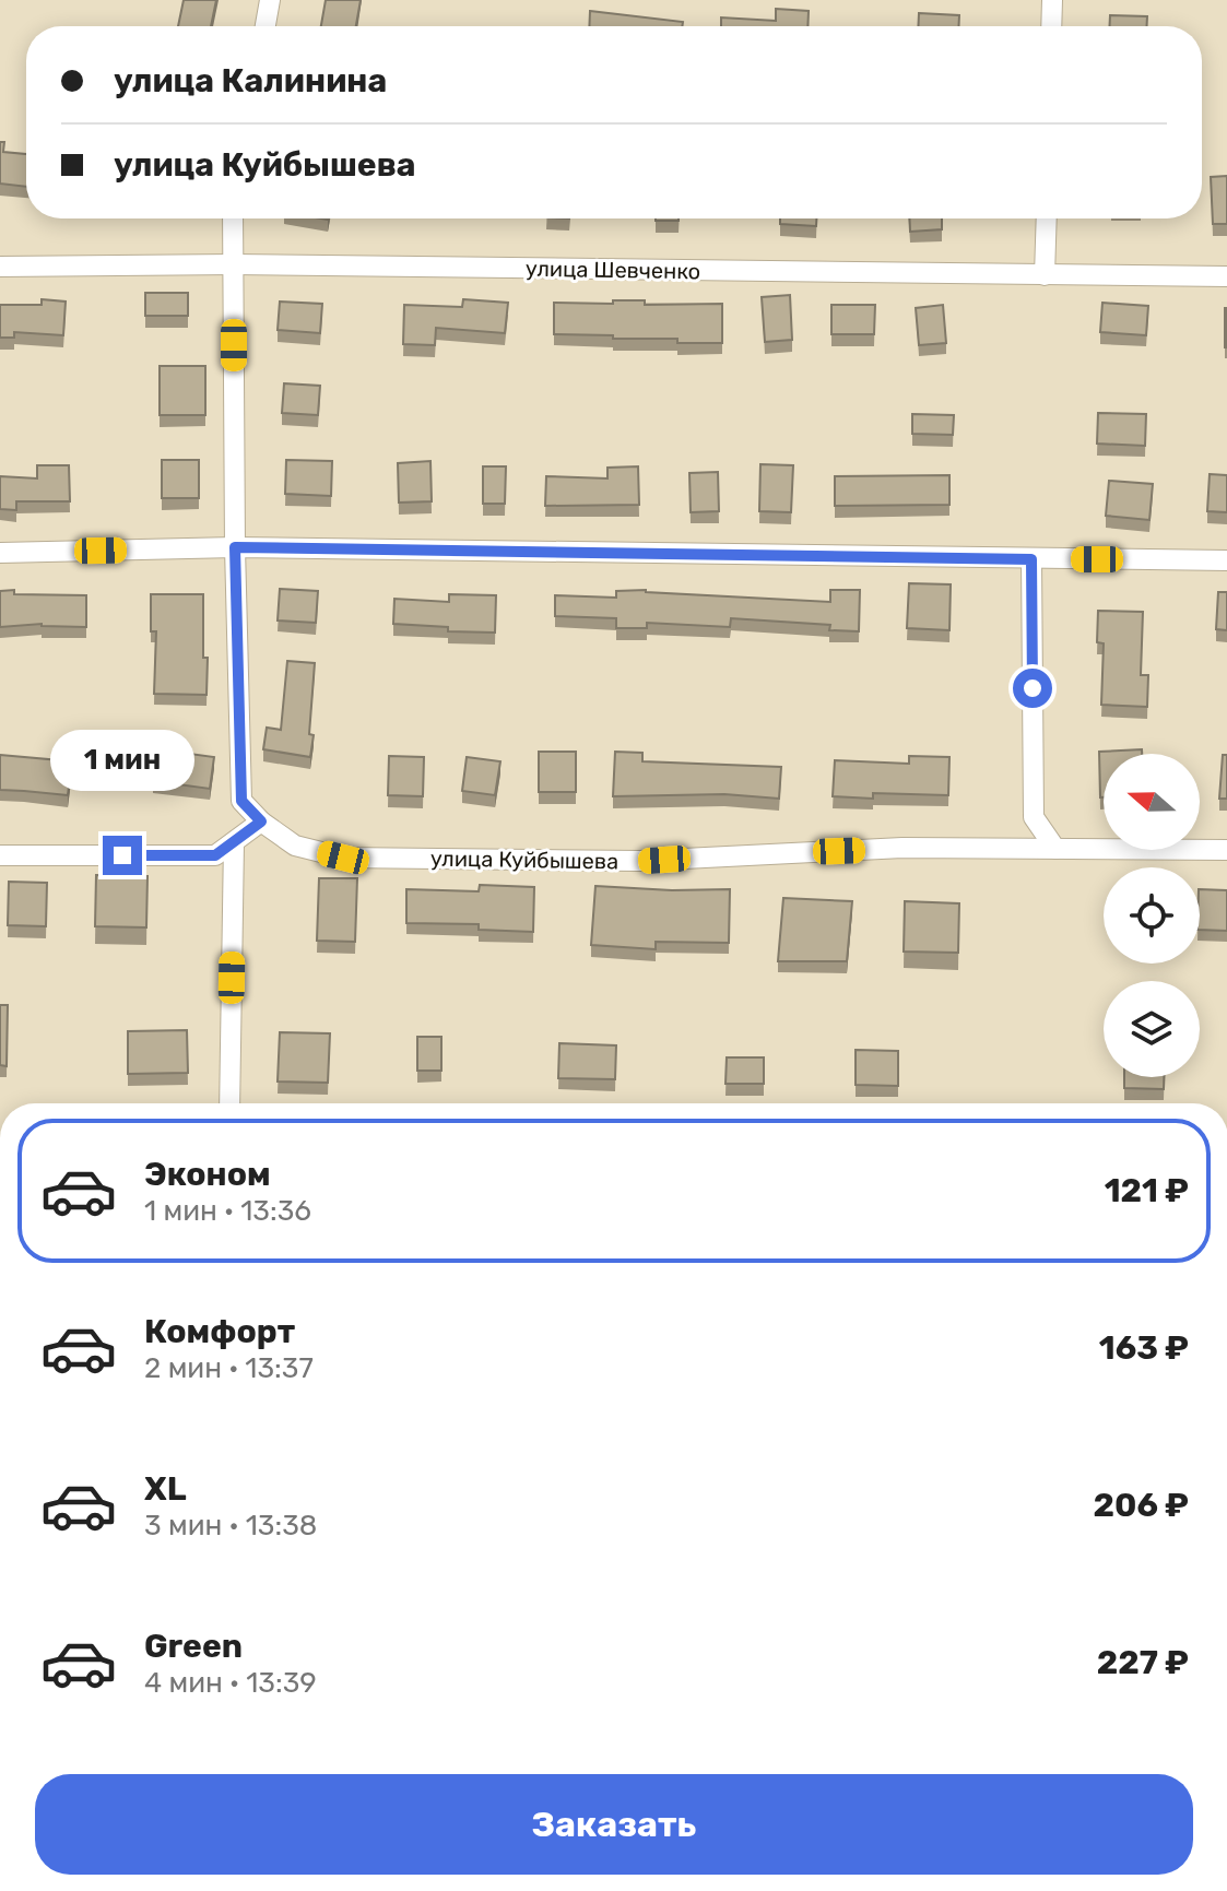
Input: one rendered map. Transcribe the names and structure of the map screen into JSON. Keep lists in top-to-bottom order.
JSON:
{
  "streets": {
    "street": ["улица Шевченко", "улица Куйбышева"]
  },
  "north": "left",
  "page": {
    "banner": ["улица Калинина", "улица Куйбышева"],
    "bubble": "1 мин",
    "list": [
      {
        "name": "Эконом",
        "note": "1 мин · 13:36",
        "value": "121 ₽"
      },
      {
        "name": "Комфорт",
        "note": "2 мин · 13:37",
        "value": "163 ₽"
      },
      {
        "name": "XL",
        "note": "3 мин · 13:38",
        "value": "206 ₽"
      },
      {
        "name": "Green",
        "note": "4 мин · 13:39",
        "value": "227 ₽"
      }
    ],
    "buttons": "Заказать"
  }
}
